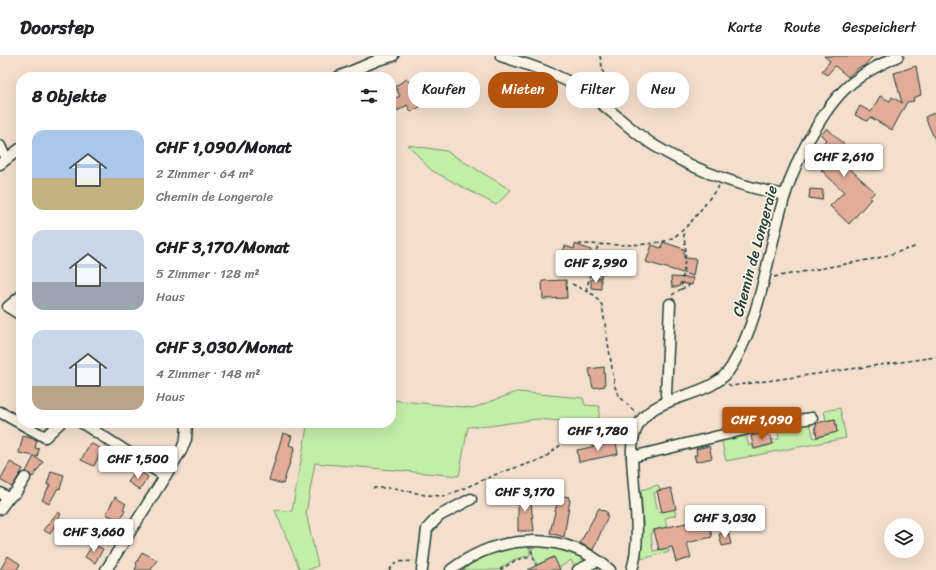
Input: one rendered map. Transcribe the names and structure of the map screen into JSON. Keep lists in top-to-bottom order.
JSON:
{
  "streets": {
    "street": ["Chemin de Longeraie"]
  },
  "page": {
    "header": "Doorstep",
    "nav": ["Karte", "Route", "Gespeichert"],
    "chip": [
      "Kaufen",
      "Mieten",
      "Filter",
      "Neu"
    ],
    "heading": "8 Objekte",
    "list": [
      {
        "name": "CHF 1,090/Monat",
        "note": "2 Zimmer · 64 m² · Chemin de Longeraie"
      },
      {
        "name": "CHF 3,170/Monat",
        "note": "5 Zimmer · 128 m² · Haus"
      },
      {
        "name": "CHF 3,030/Monat",
        "note": "4 Zimmer · 148 m² · Haus"
      }
    ],
    "price": [
      "CHF 2,610",
      "CHF 2,990",
      "CHF 1,090",
      "CHF 1,780",
      "CHF 1,500",
      "CHF 3,170",
      "CHF 3,030",
      "CHF 3,660"
    ]
  }
}
